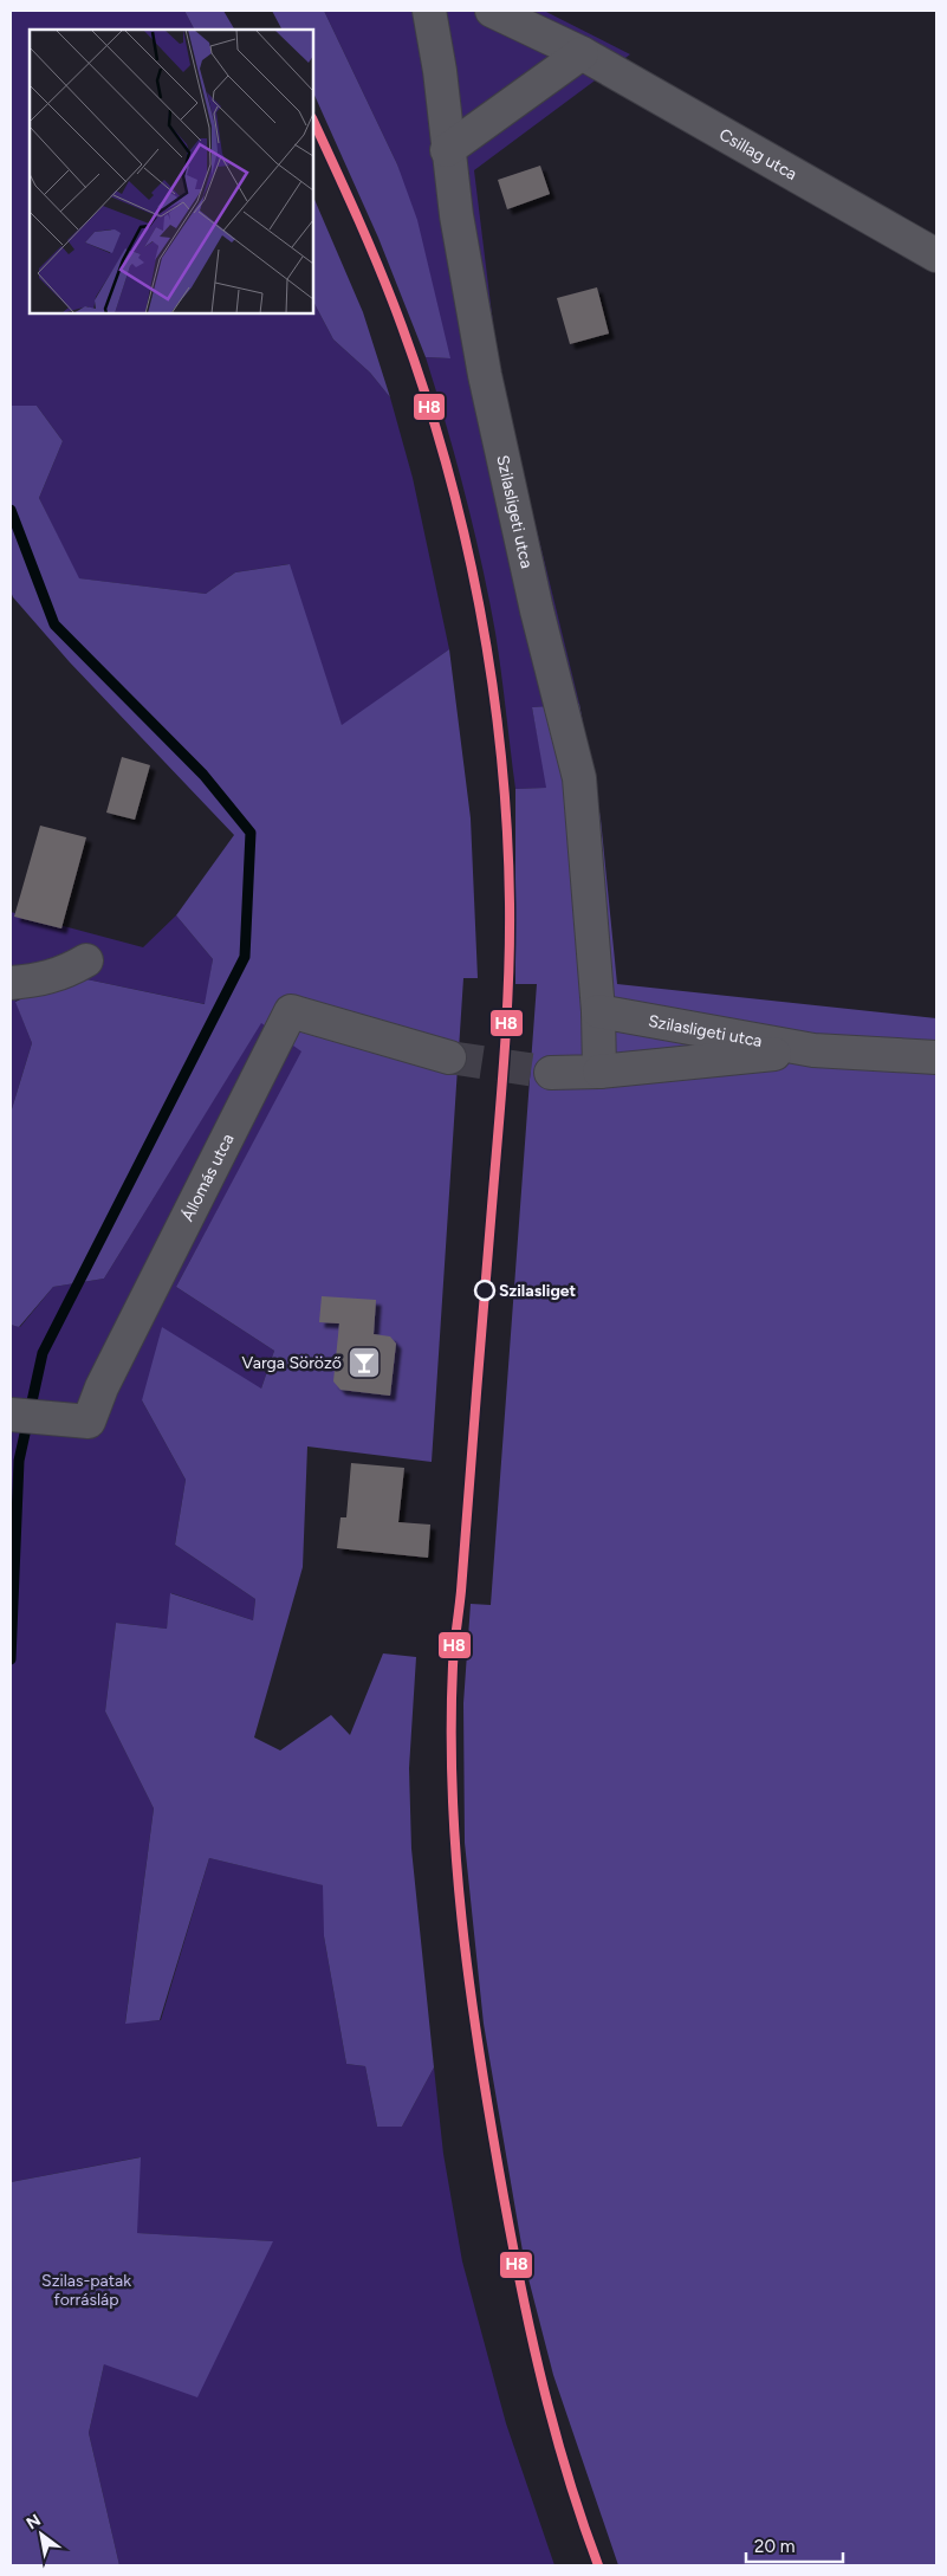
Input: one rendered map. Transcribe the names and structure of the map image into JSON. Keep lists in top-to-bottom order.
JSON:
{
  "streets": {
    "street": ["Csillag utca", "Szilasligeti utca", "Állomás utca"]
  },
  "parks": ["Szilas-patak forrásláp"],
  "places": {
    "other": ["Szilasliget"],
    "bar": ["Varga Söröző"]
  },
  "lines": ["transit line H8"],
  "scale_bar": "20 m",
  "north": "top left"
}
